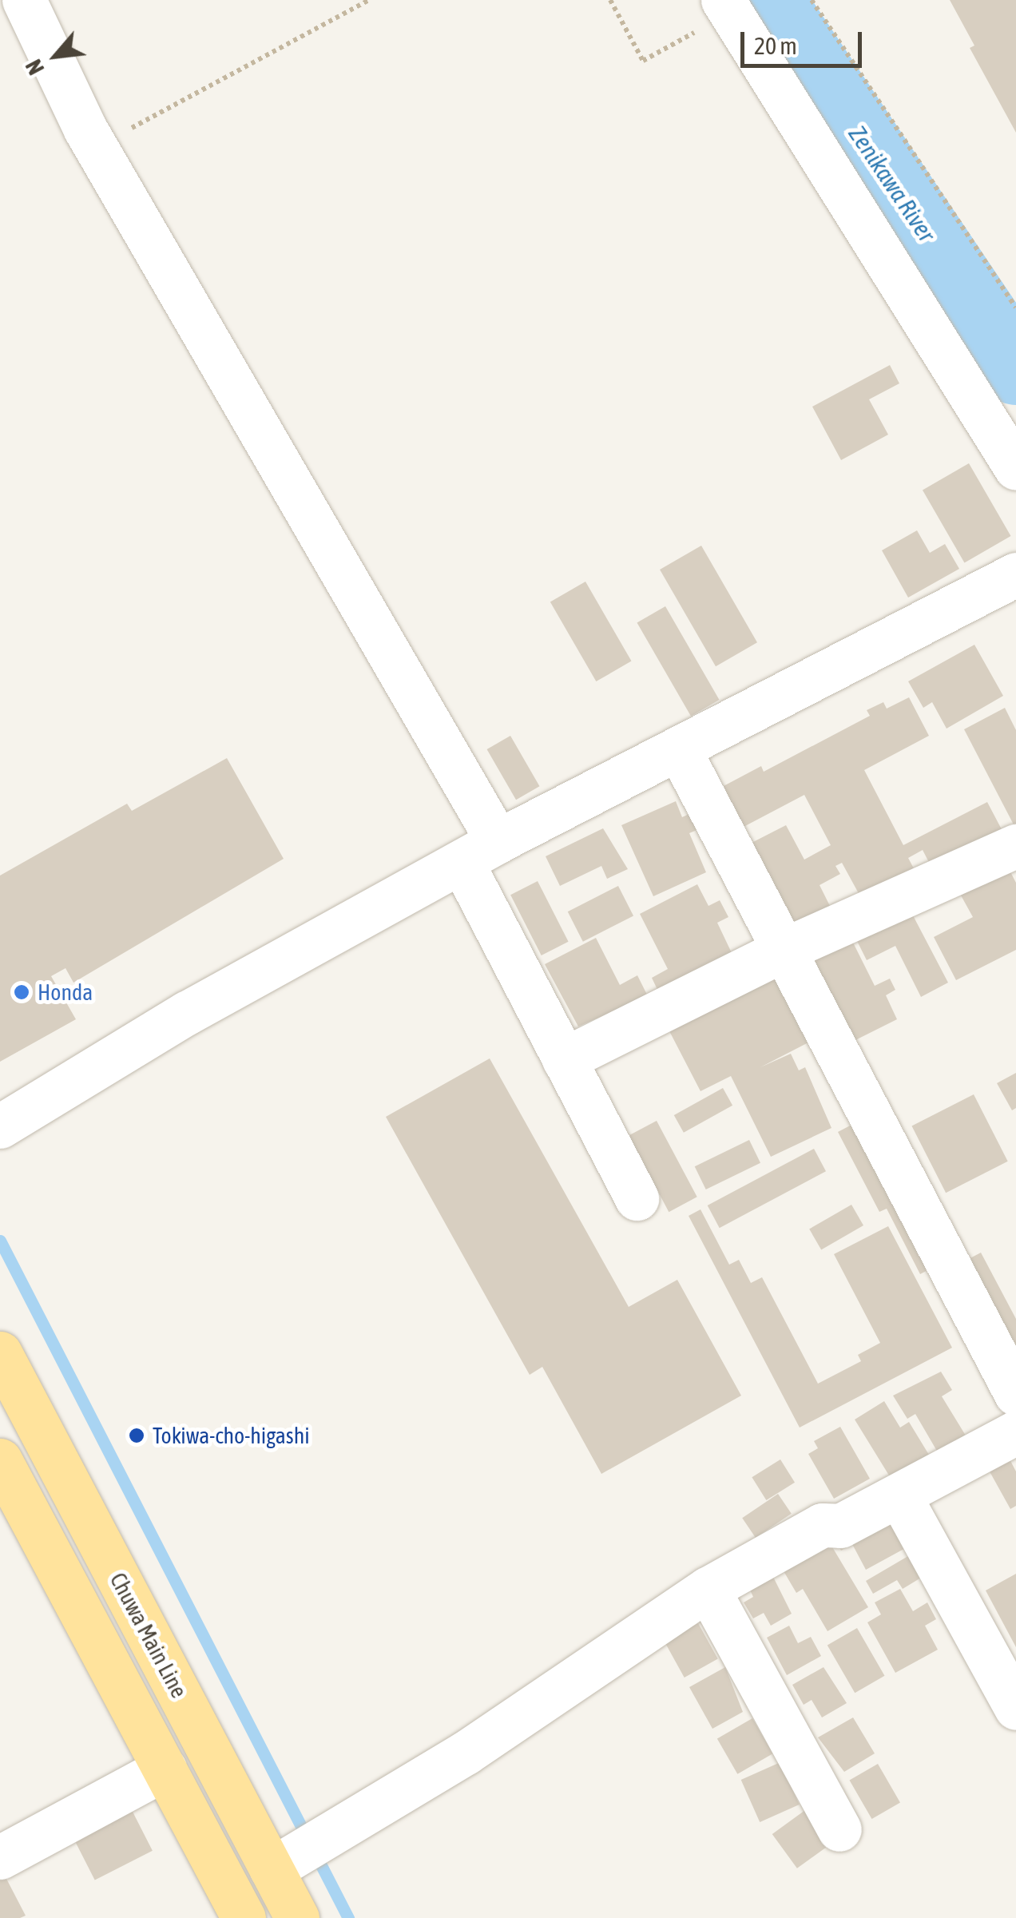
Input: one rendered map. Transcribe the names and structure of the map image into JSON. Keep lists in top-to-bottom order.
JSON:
{
  "streets": {
    "main road": ["Chuwa Main Line"]
  },
  "water": ["Zenikawa River"],
  "places": ["Honda", "Tokiwa-cho-higashi"],
  "scale_bar": "20 m",
  "north": "bottom left"
}
